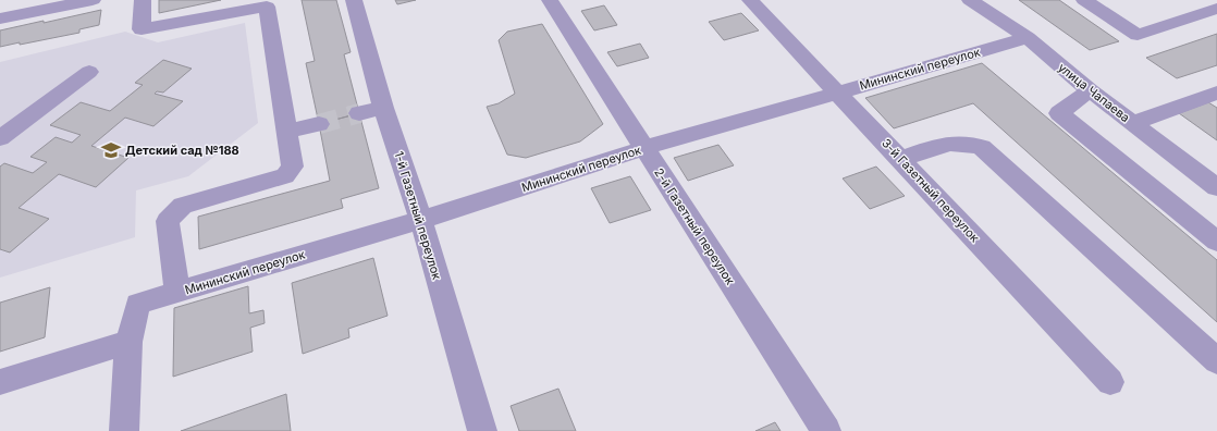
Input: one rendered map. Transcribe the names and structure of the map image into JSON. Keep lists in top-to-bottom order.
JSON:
{
  "streets": {
    "street": [
      "Мининский переулок",
      "улица Чапаева",
      "3-й Газетный переулок",
      "1-й Газетный переулок",
      "2-й Газетный переулок"
    ]
  },
  "crossings": [
    ["Мининский переулок", "улица Чапаева"],
    ["Мининский переулок", "3-й Газетный переулок"],
    ["Мининский переулок", "1-й Газетный переулок"],
    ["Мининский переулок", "2-й Газетный переулок"]
  ],
  "places": {
    "school or university": ["Детский сад №188"]
  }
}
